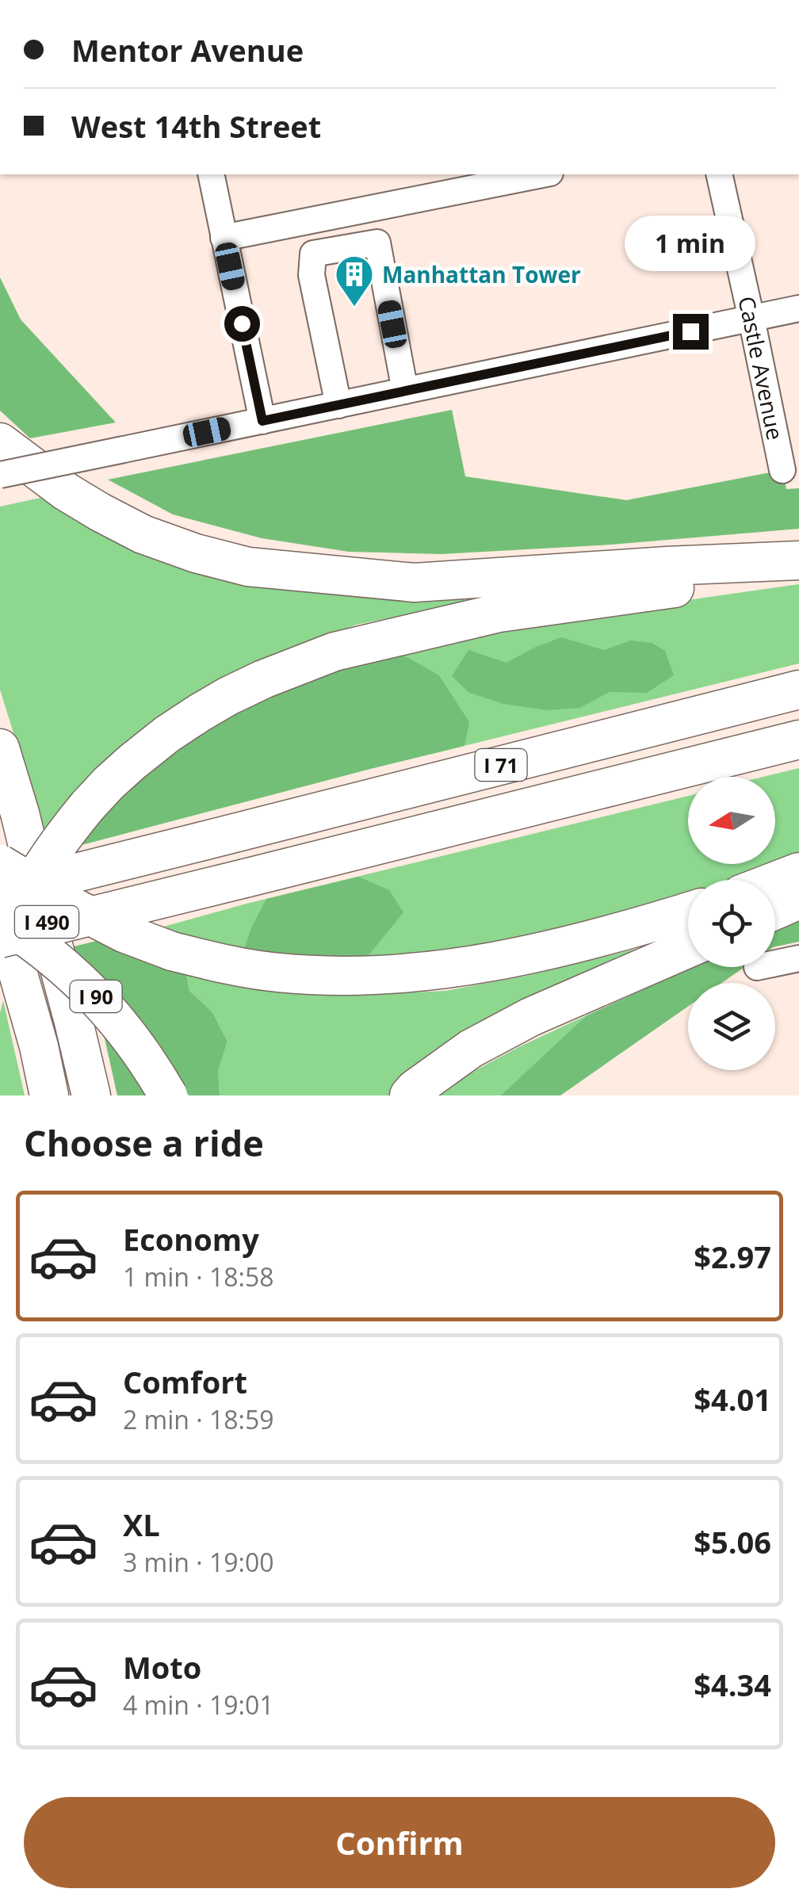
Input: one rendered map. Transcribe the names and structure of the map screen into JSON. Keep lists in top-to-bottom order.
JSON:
{
  "streets": {
    "highway": ["I 71", "I 490", "I 90"],
    "street": ["Castle Avenue"]
  },
  "places": {
    "building": ["Manhattan Tower"]
  },
  "north": "left",
  "page": {
    "banner": ["Mentor Avenue", "West 14th Street"],
    "bubble": "1 min",
    "heading": "Choose a ride",
    "list": [
      {
        "name": "Economy",
        "note": "1 min · 18:58",
        "value": "$2.97"
      },
      {
        "name": "Comfort",
        "note": "2 min · 18:59",
        "value": "$4.01"
      },
      {
        "name": "XL",
        "note": "3 min · 19:00",
        "value": "$5.06"
      },
      {
        "name": "Moto",
        "note": "4 min · 19:01",
        "value": "$4.34"
      }
    ],
    "buttons": "Confirm"
  }
}
